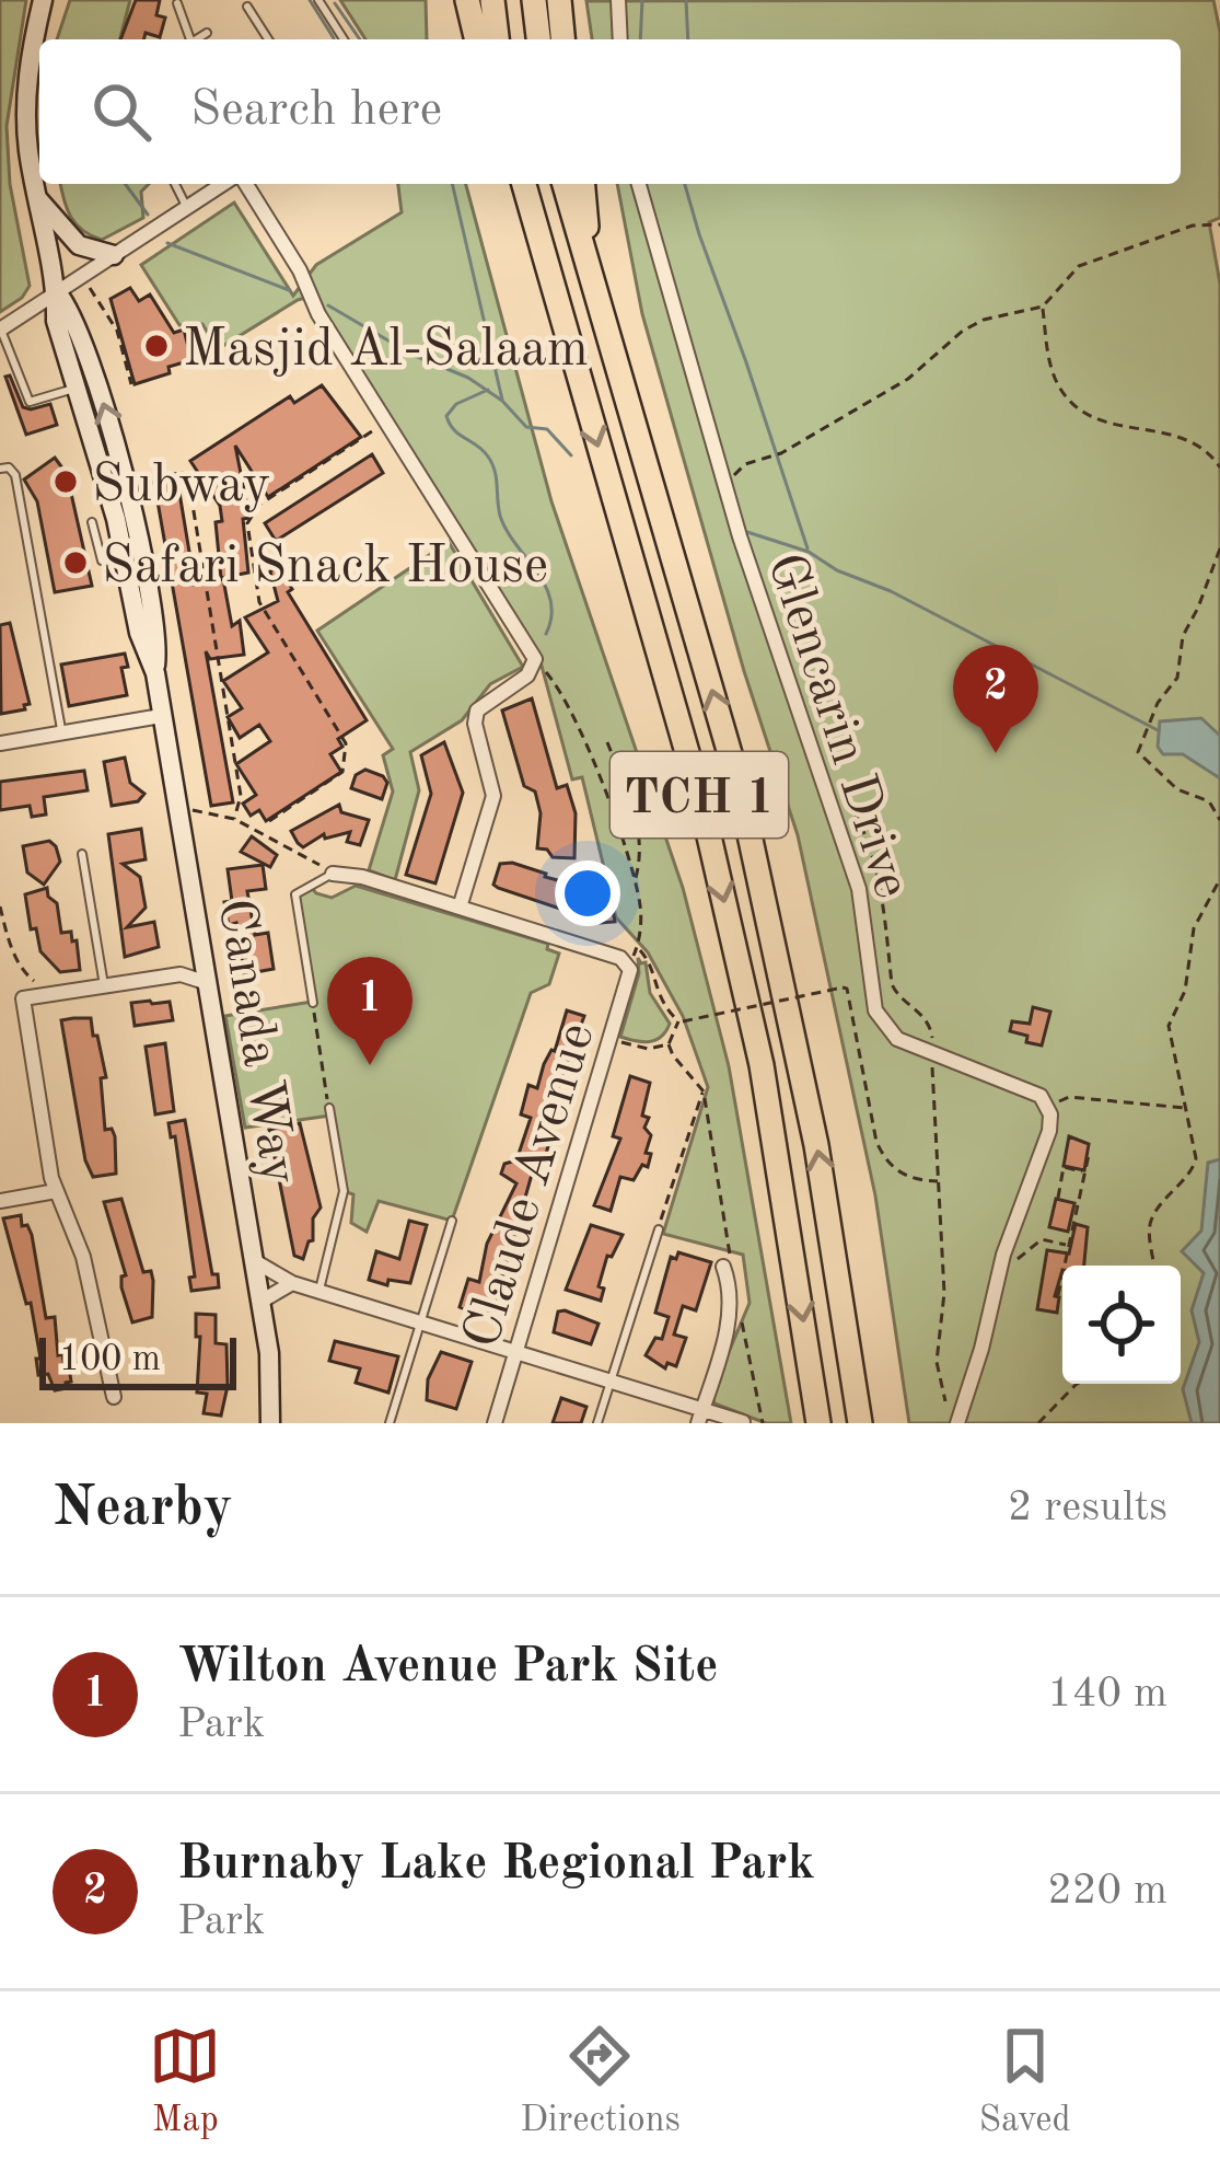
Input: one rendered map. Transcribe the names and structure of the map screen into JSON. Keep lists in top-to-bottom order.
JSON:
{
  "streets": {
    "highway": ["TCH 1"],
    "main road": ["Canada Way"],
    "street": ["Glencarin Drive", "Claude Avenue"]
  },
  "places": ["Masjid Al-Salaam", "Subway", "Safari Snack House"],
  "scale_bar": "100 m",
  "page": {
    "search": "Search here",
    "pins": ["2", "1"],
    "scale": "100 m",
    "heading": ["Nearby", "2 results"],
    "list": [
      {
        "mark": "1",
        "name": "Wilton Avenue Park Site",
        "note": "Park",
        "value": "140 m"
      },
      {
        "mark": "2",
        "name": "Burnaby Lake Regional Park",
        "note": "Park",
        "value": "220 m"
      }
    ],
    "nav": ["Map", "Directions", "Saved"]
  }
}
